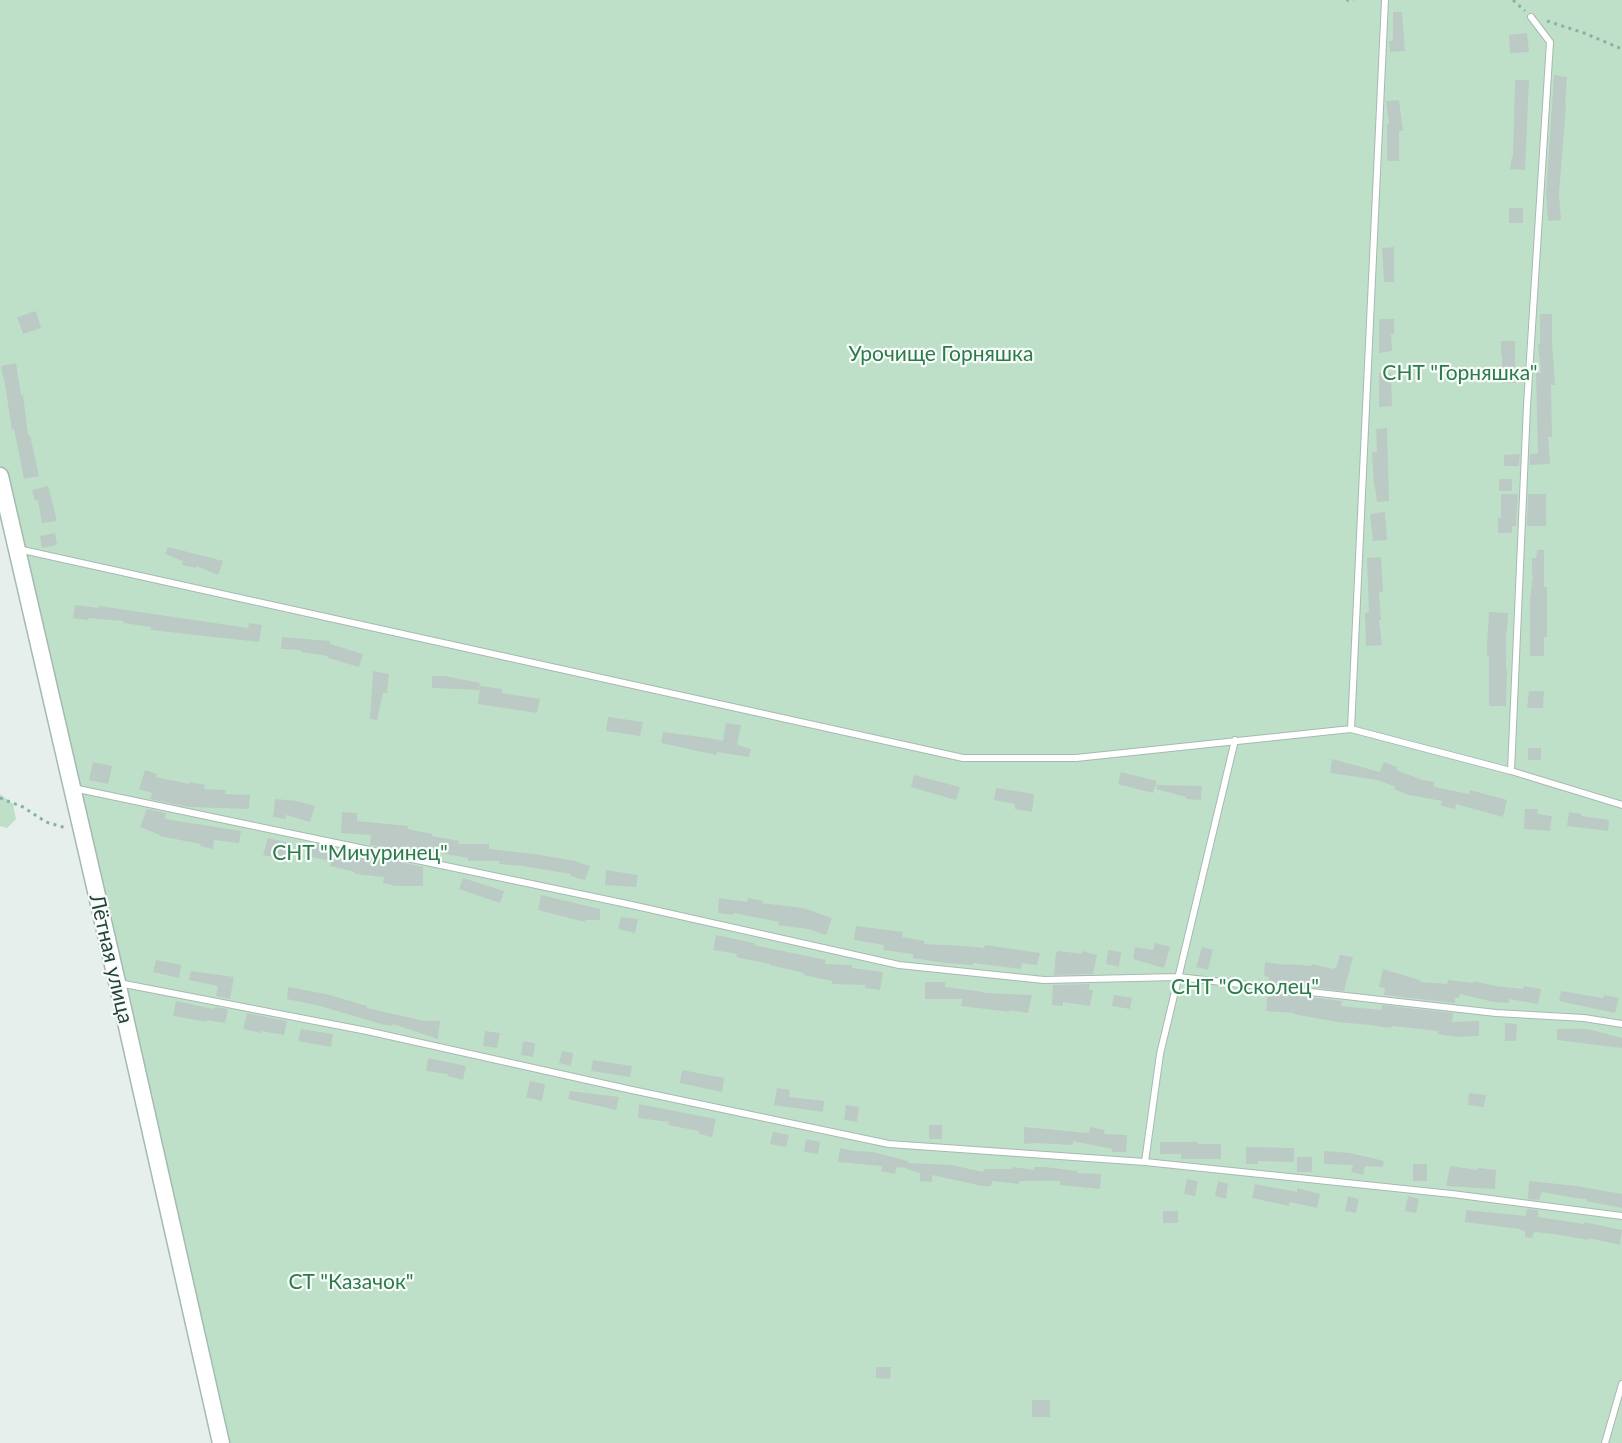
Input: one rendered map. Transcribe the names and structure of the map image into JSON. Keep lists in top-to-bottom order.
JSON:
{
  "streets": {
    "street": ["Лётная улица"]
  },
  "parks": [
    "Урочище Горняшка",
    "СНТ \"Горняшка\"",
    "СНТ \"Мичуринец\"",
    "СНТ \"Осколец\"",
    "СТ \"Казачок\""
  ]
}
